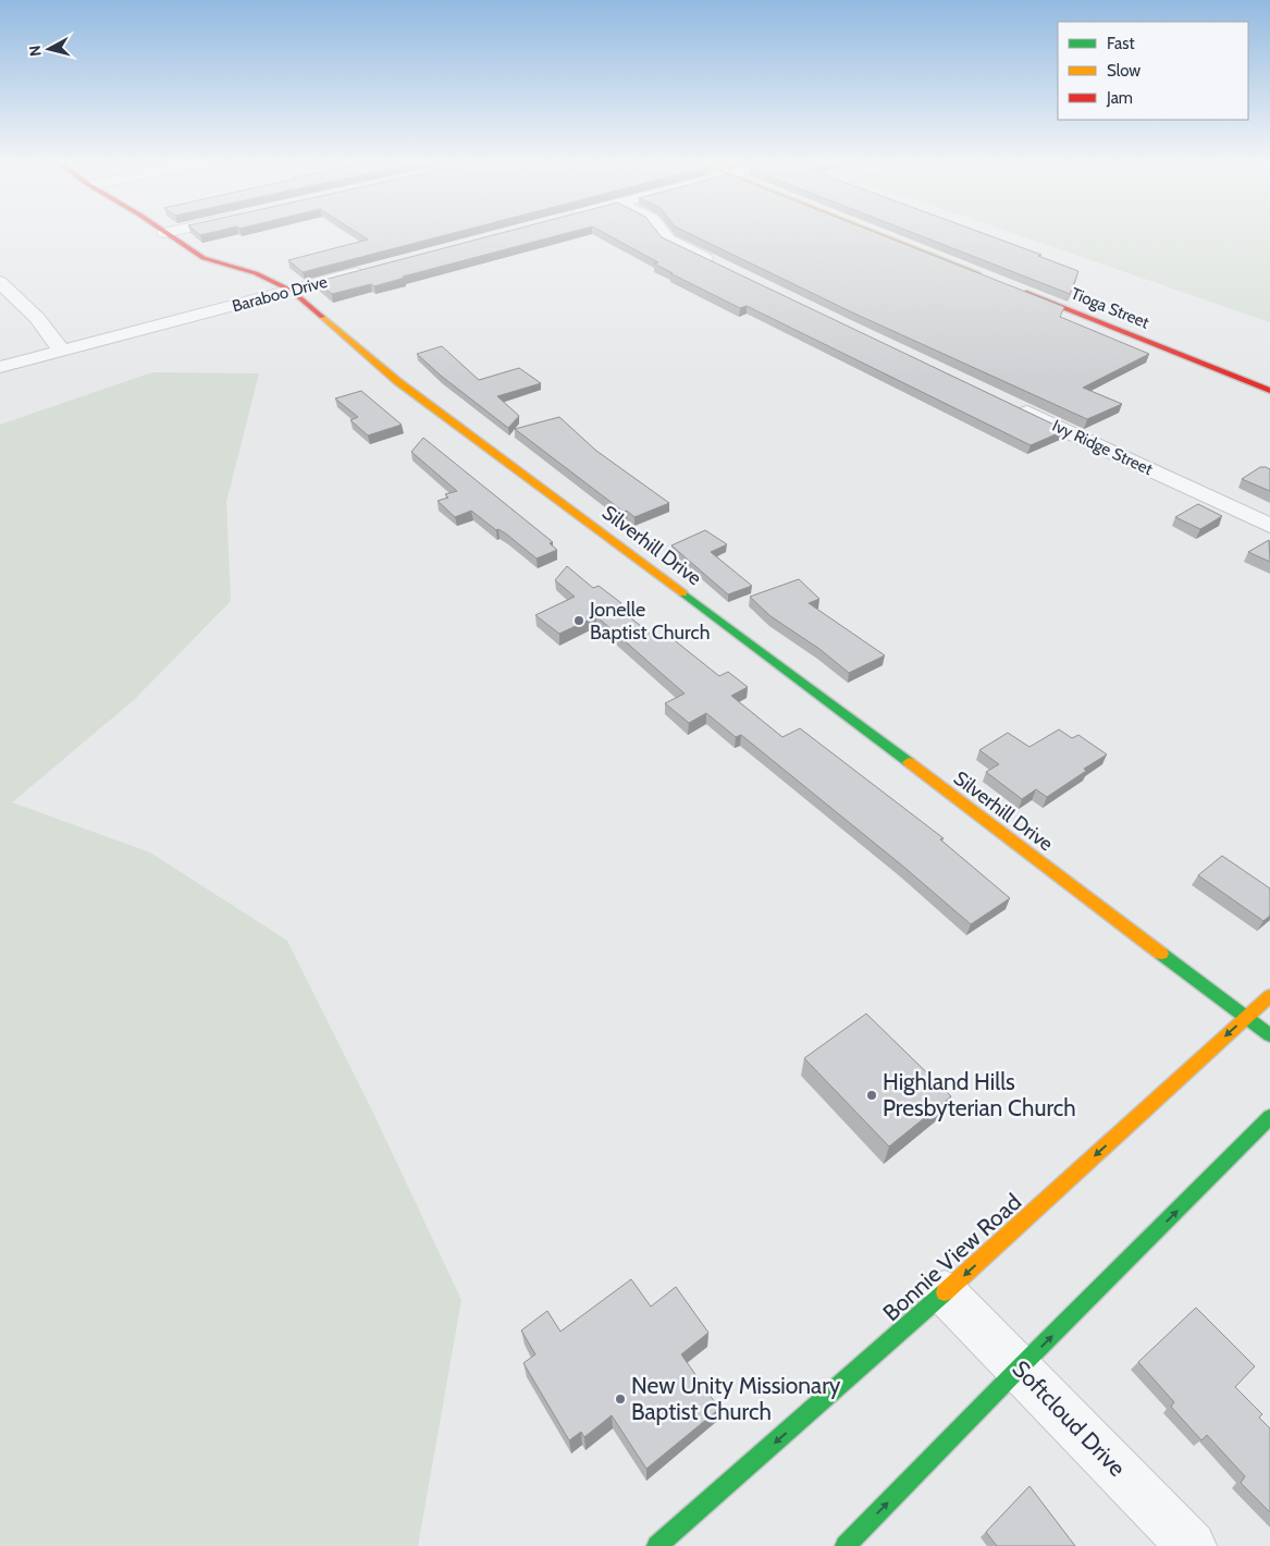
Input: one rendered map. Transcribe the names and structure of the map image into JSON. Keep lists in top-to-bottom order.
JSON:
{
  "streets": {
    "street": [
      "Baraboo Drive",
      "Tioga Street",
      "Ivy Ridge Street",
      "Silverhill Drive",
      "Bonnie View Road",
      "Softcloud Drive"
    ]
  },
  "crossings": [
    ["Baraboo Drive", "Silverhill Drive"],
    ["Silverhill Drive", "Bonnie View Road"],
    ["Bonnie View Road", "Softcloud Drive"]
  ],
  "places": ["Jonelle Baptist Church", "Highland Hills Presbyterian Church", "New Unity Missionary Baptist Church"],
  "legend": ["Fast", "Slow", "Jam"],
  "north": "left"
}
